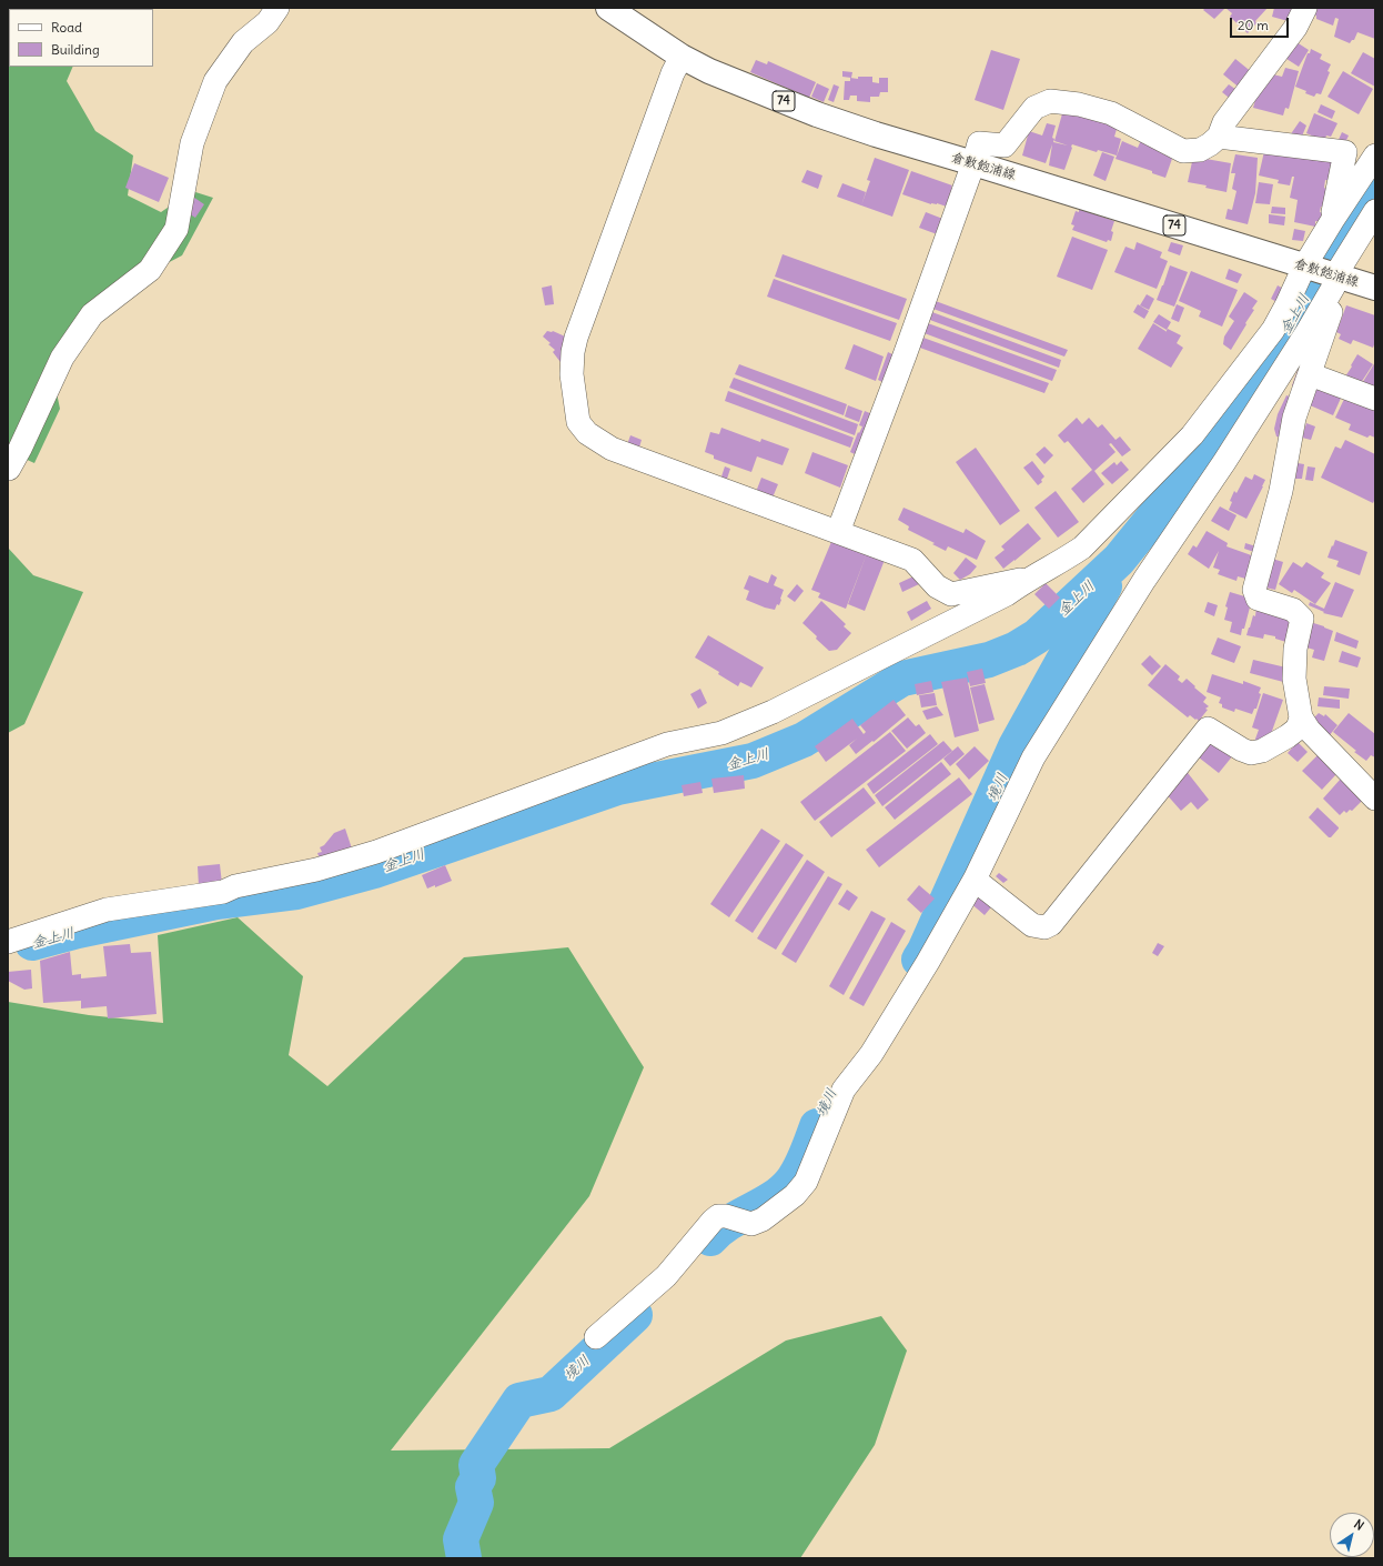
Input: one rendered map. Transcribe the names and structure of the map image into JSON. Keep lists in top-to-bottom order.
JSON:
{
  "streets": {
    "main road": ["74", "倉敷飽浦線"]
  },
  "water": ["金上川", "境川"],
  "legend": ["Road", "Building"],
  "scale_bar": "20 m",
  "north": "top right"
}
